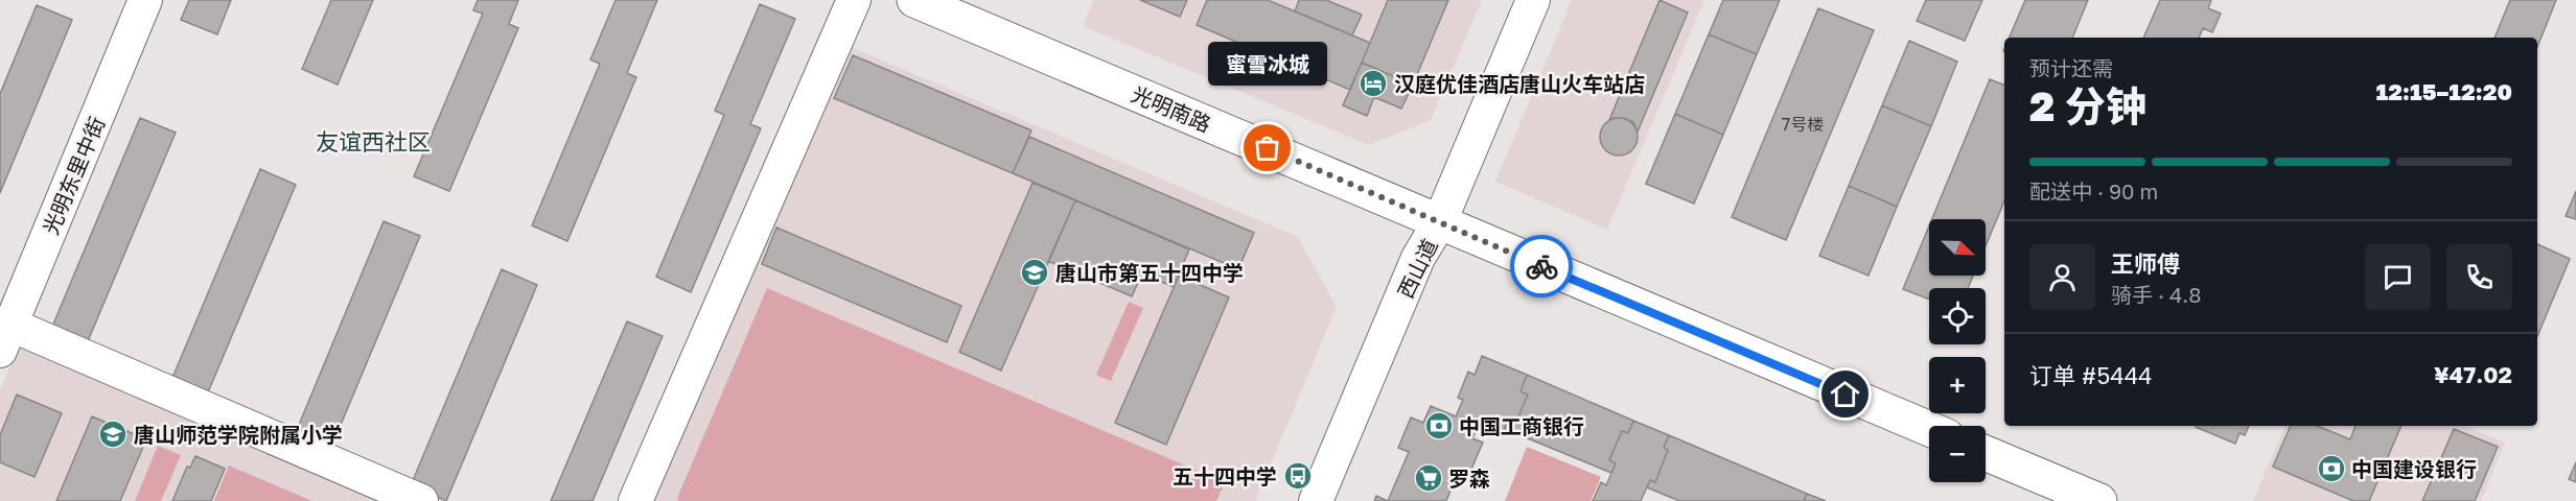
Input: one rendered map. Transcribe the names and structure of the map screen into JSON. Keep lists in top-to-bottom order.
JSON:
{
  "streets": {
    "main road": ["光明南路"],
    "street": ["光明东里中街", "西山道"]
  },
  "crossings": [
    ["光明南路", "西山道"]
  ],
  "districts": ["友谊西社区"],
  "places": {
    "hotel": ["汉庭优佳酒店唐山火车站店"],
    "other": ["蜜雪冰城"],
    "school or university": ["唐山市第五十四中学", "唐山师范学院附属小学"],
    "bank": ["中国工商银行", "中国建设银行"],
    "bus stop": ["五十四中学"],
    "supermarket": ["罗森"]
  },
  "house_numbers": ["7号楼"],
  "north": "bottom right",
  "page": {
    "heading": ["2 分钟", "预计还需", "12:15–12:20"],
    "panel": [
      "王师傅",
      "骑手 · 4.8",
      "订单 #5444",
      "¥47.02"
    ],
    "bubble": "蜜雪冰城",
    "bar": "配送中 · 90 m",
    "map_buttons": ["+", "−"]
  }
}
